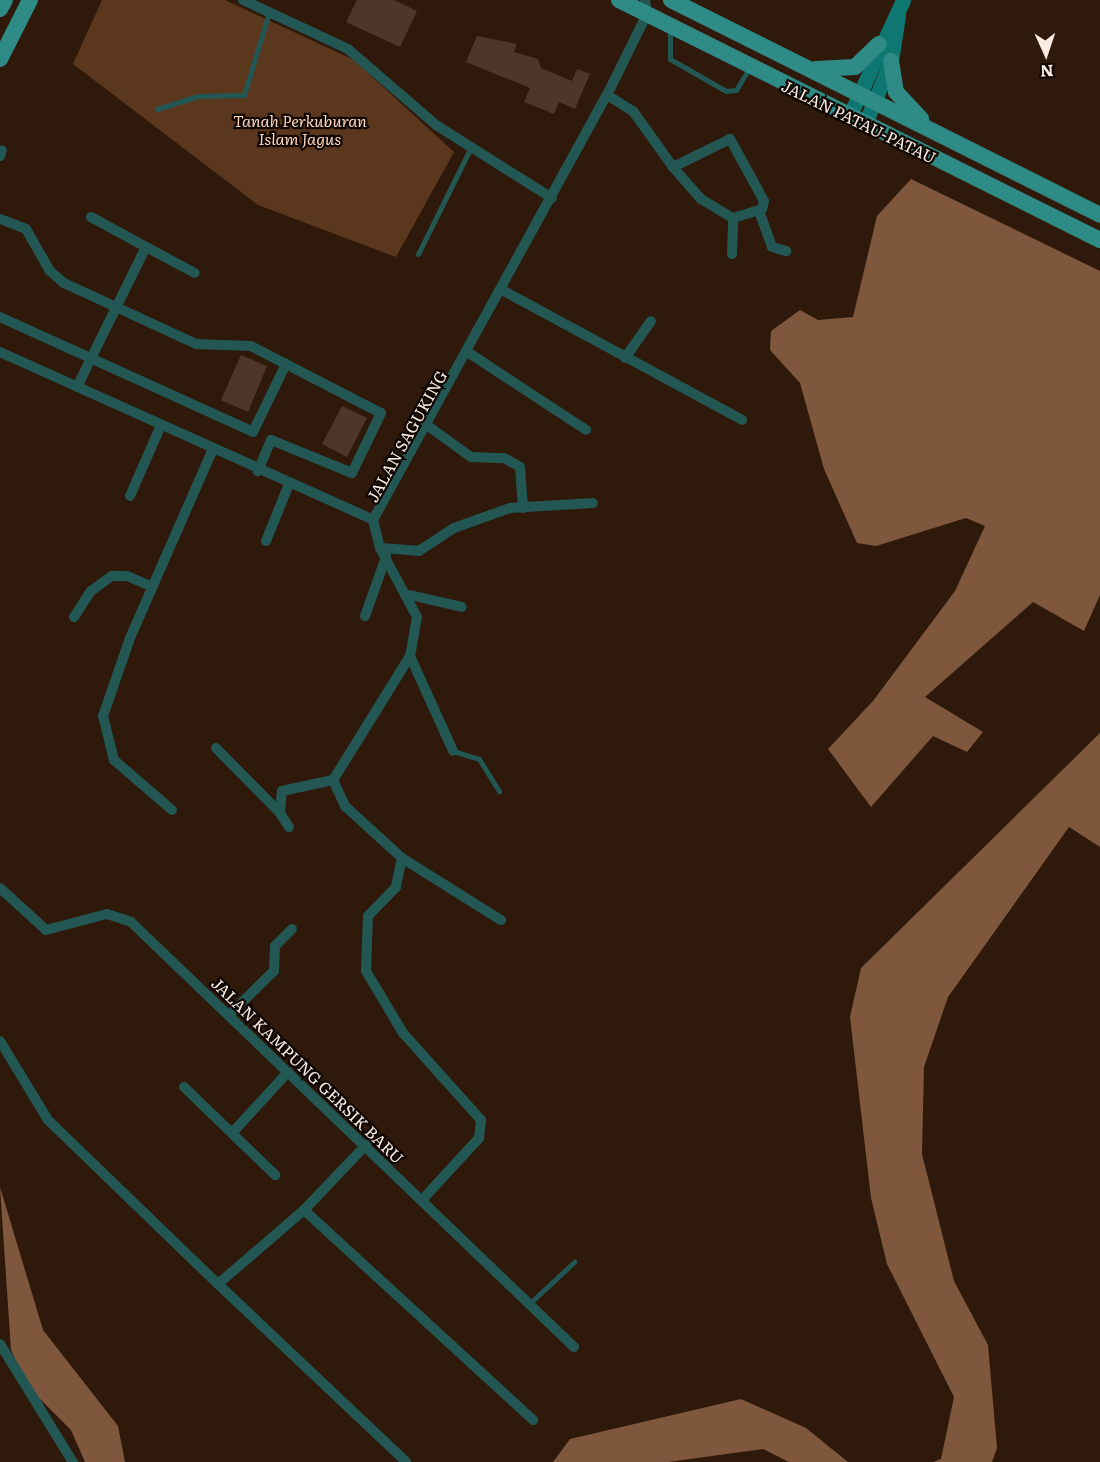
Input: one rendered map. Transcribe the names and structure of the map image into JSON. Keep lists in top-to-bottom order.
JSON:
{
  "streets": {
    "main road": ["JALAN PATAU-PATAU"],
    "street": ["JALAN SAGUKING", "JALAN KAMPUNG GERSIK BARU"]
  },
  "crossings": [
    ["JALAN PATAU-PATAU", "JALAN SAGUKING"]
  ],
  "parks": ["Tanah Perkuburan Islam Jagus"],
  "north": "bottom"
}
